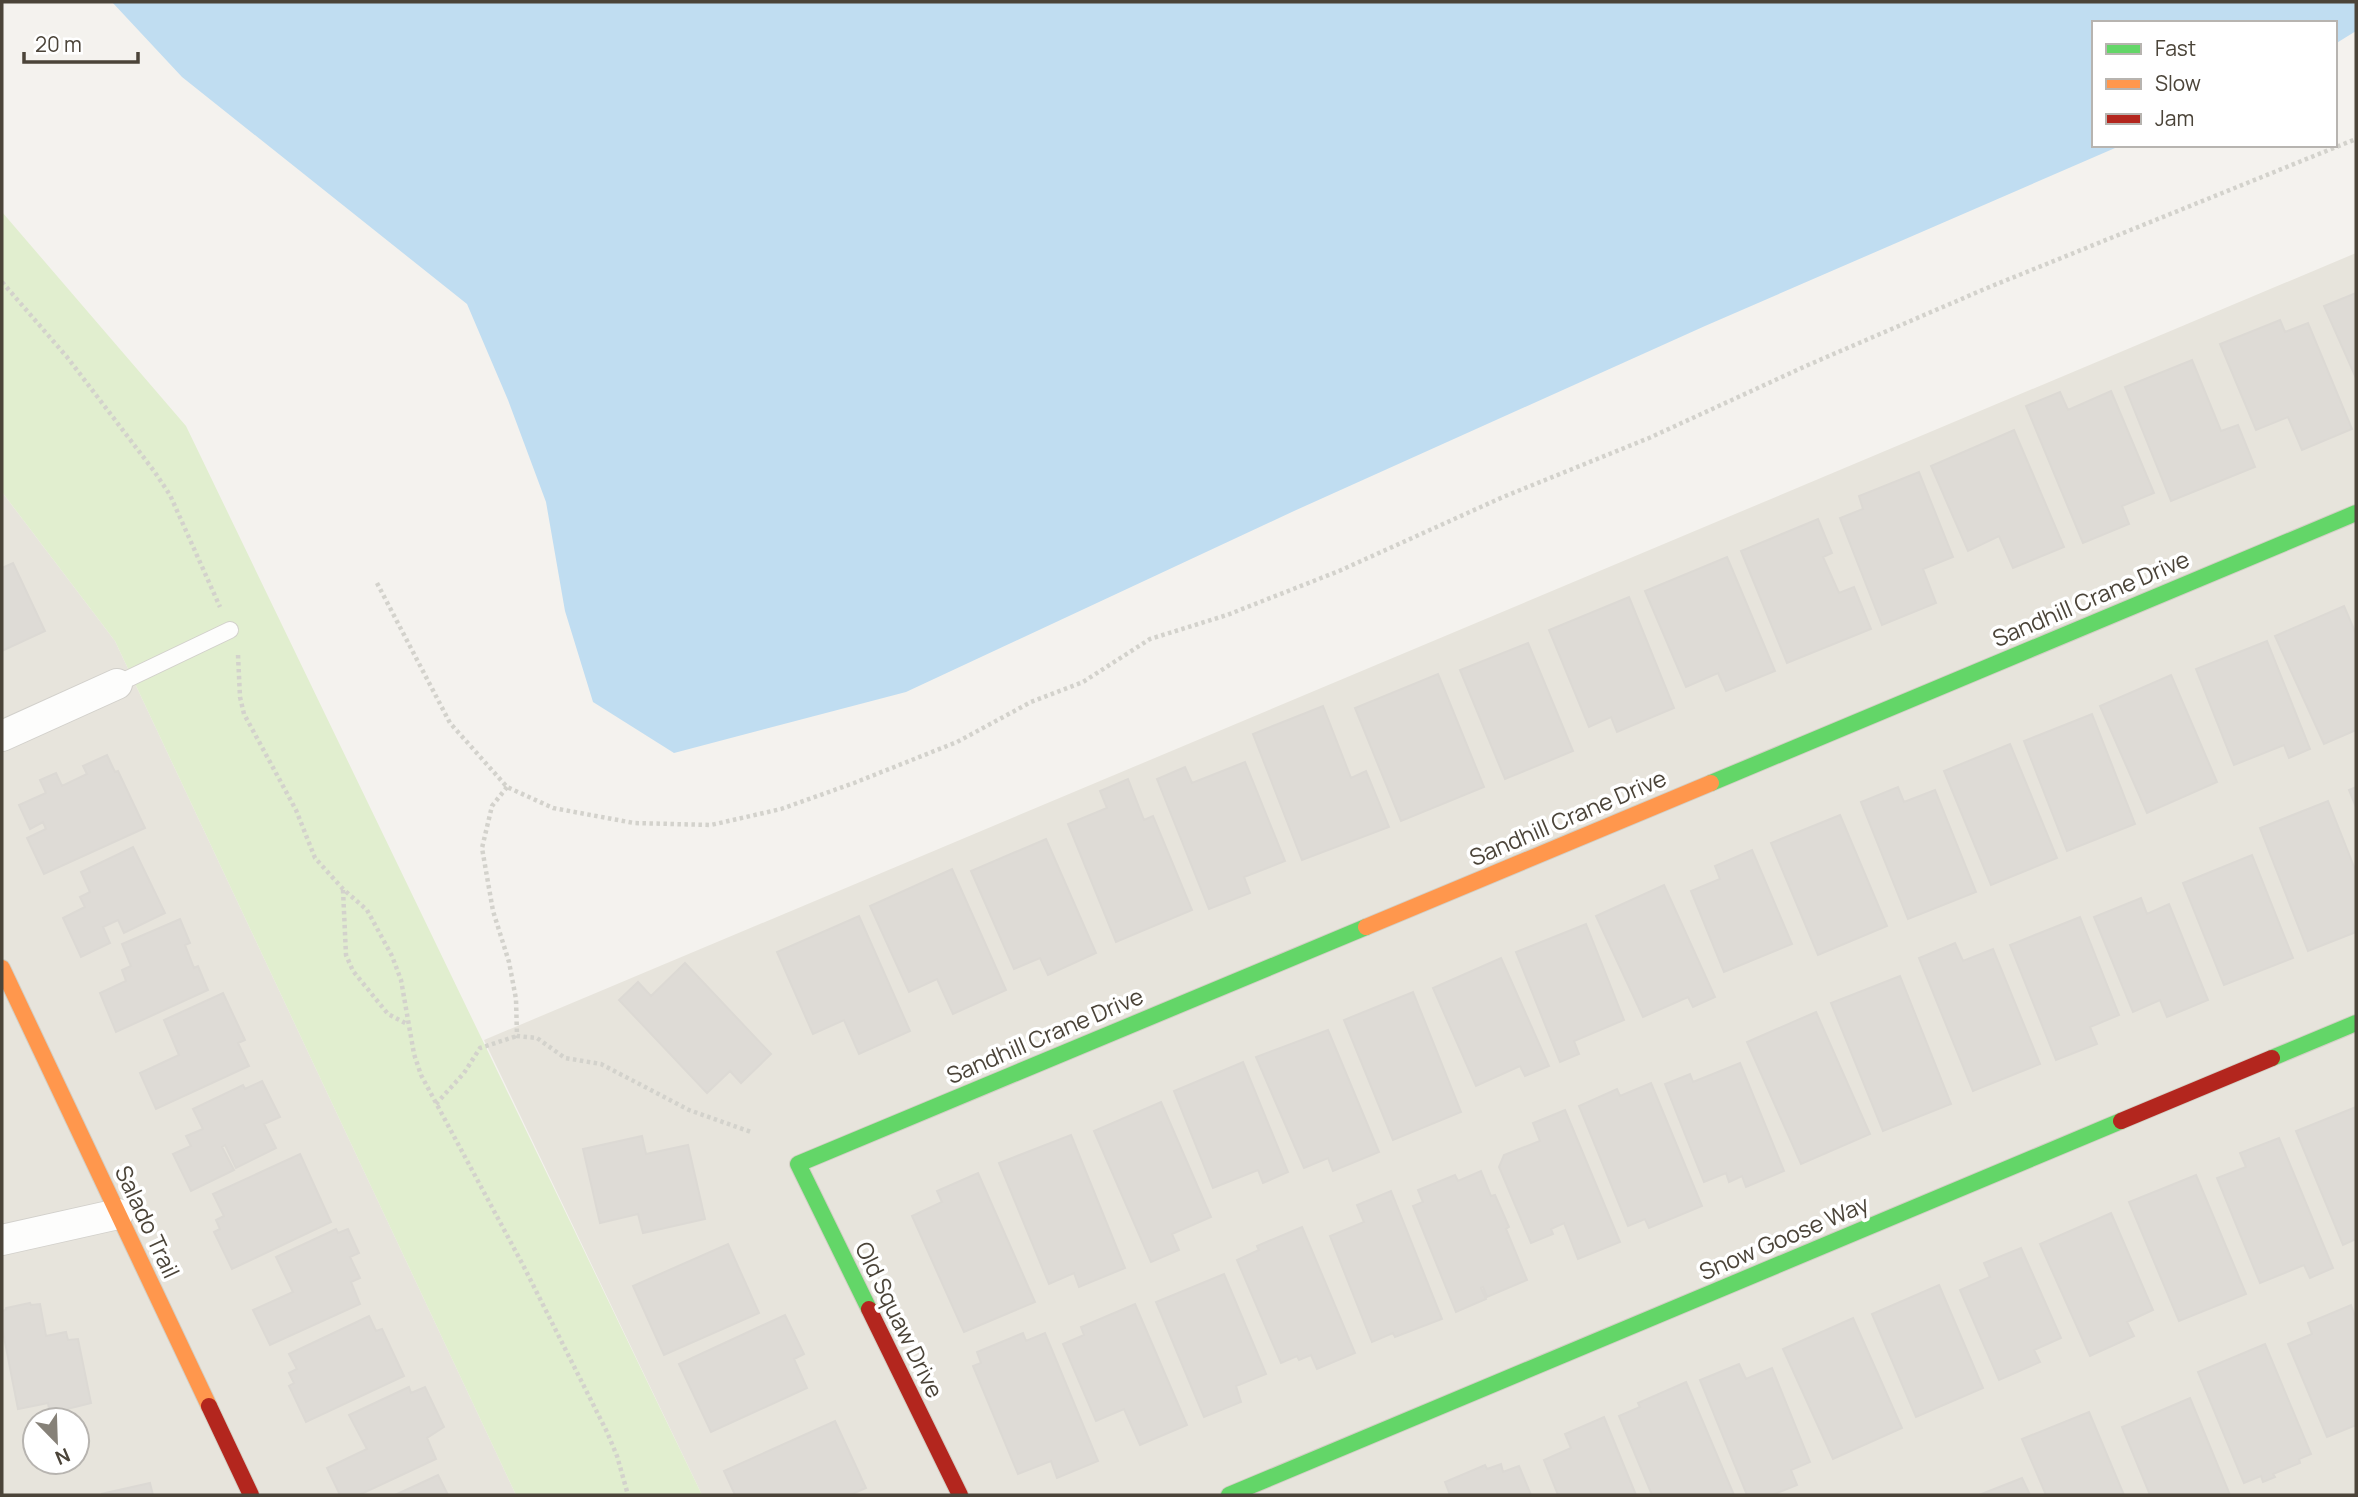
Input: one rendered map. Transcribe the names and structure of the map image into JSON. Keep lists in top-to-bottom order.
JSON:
{
  "streets": {
    "street": [
      "Sandhill Crane Drive",
      "Salado Trail",
      "Snow Goose Way",
      "Old Squaw Drive"
    ]
  },
  "crossings": [
    ["Sandhill Crane Drive", "Old Squaw Drive"]
  ],
  "legend": ["Fast", "Slow", "Jam"],
  "scale_bar": "20 m",
  "north": "bottom right"
}
